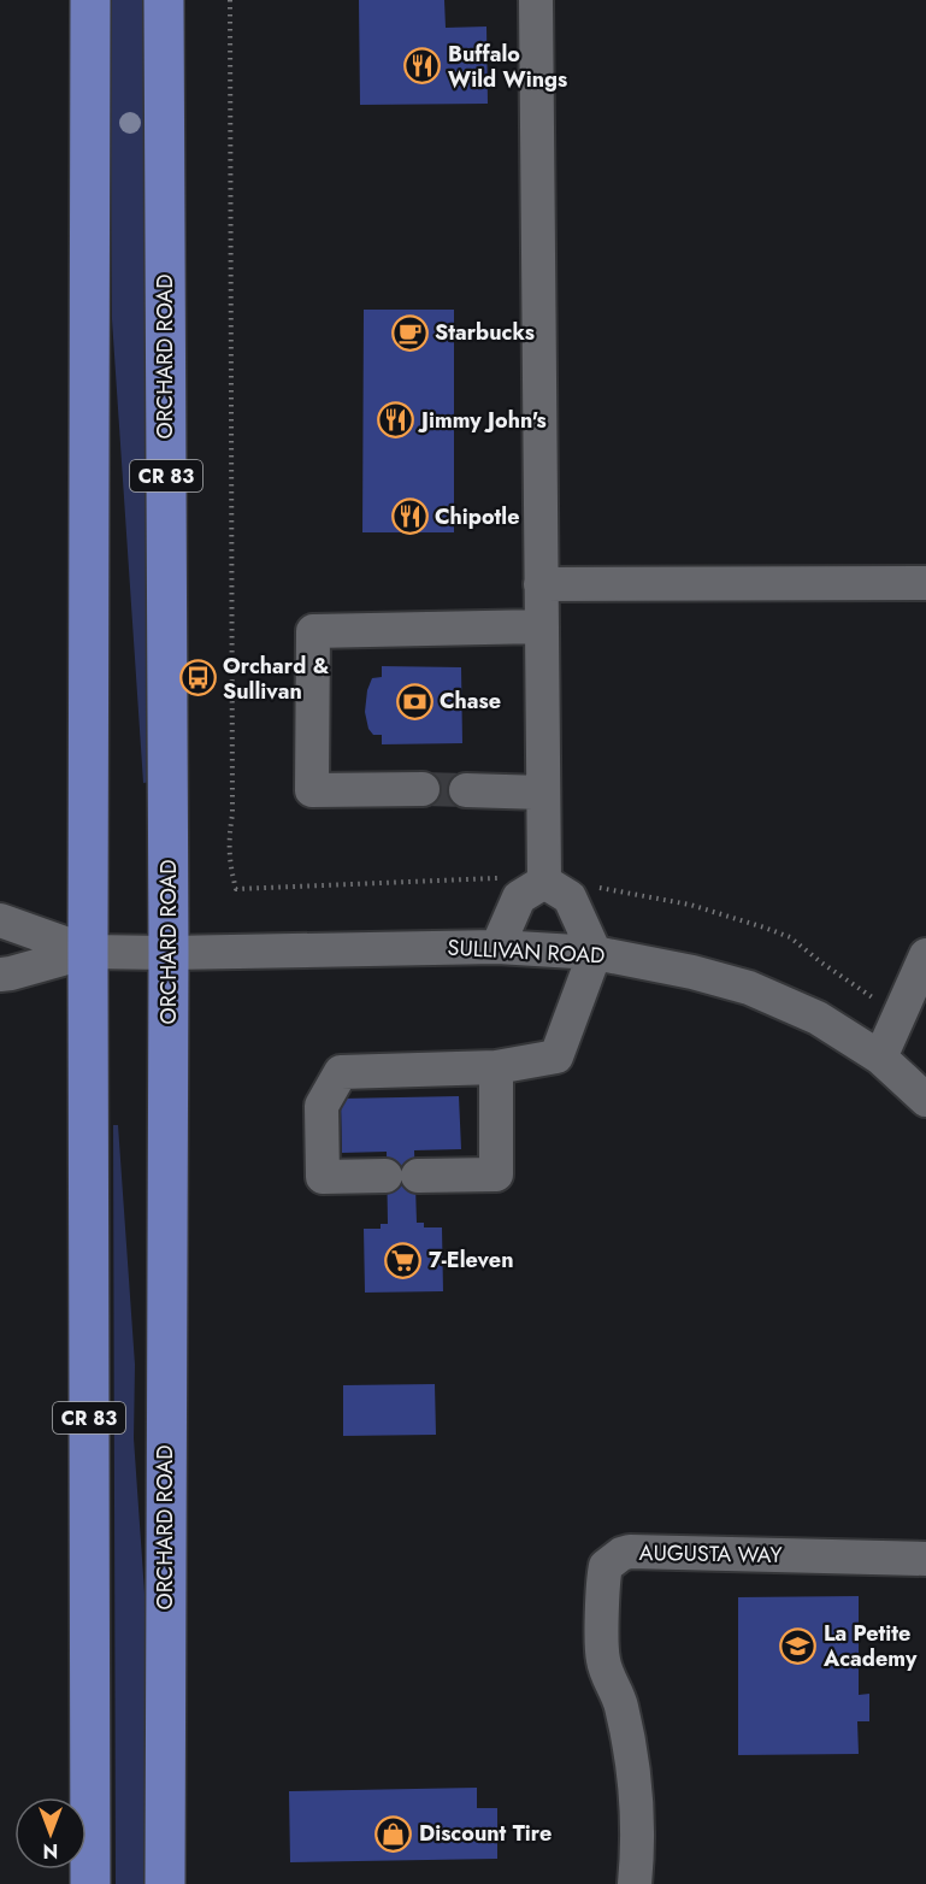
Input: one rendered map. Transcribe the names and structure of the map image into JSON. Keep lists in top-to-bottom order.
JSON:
{
  "streets": {
    "main road": ["ORCHARD ROAD", "CR 83"],
    "street": ["SULLIVAN ROAD", "AUGUSTA WAY"]
  },
  "crossings": [
    ["ORCHARD ROAD", "SULLIVAN ROAD"],
    ["CR 83", "SULLIVAN ROAD"]
  ],
  "places": {
    "restaurant": ["Buffalo Wild Wings", "Jimmy John's", "Chipotle"],
    "cafe": ["Starbucks"],
    "bus stop": ["Orchard & Sullivan"],
    "bank": ["Chase"],
    "supermarket": ["7-Eleven"],
    "school or university": ["La Petite Academy"],
    "shop": ["Discount Tire"]
  },
  "north": "bottom"
}
